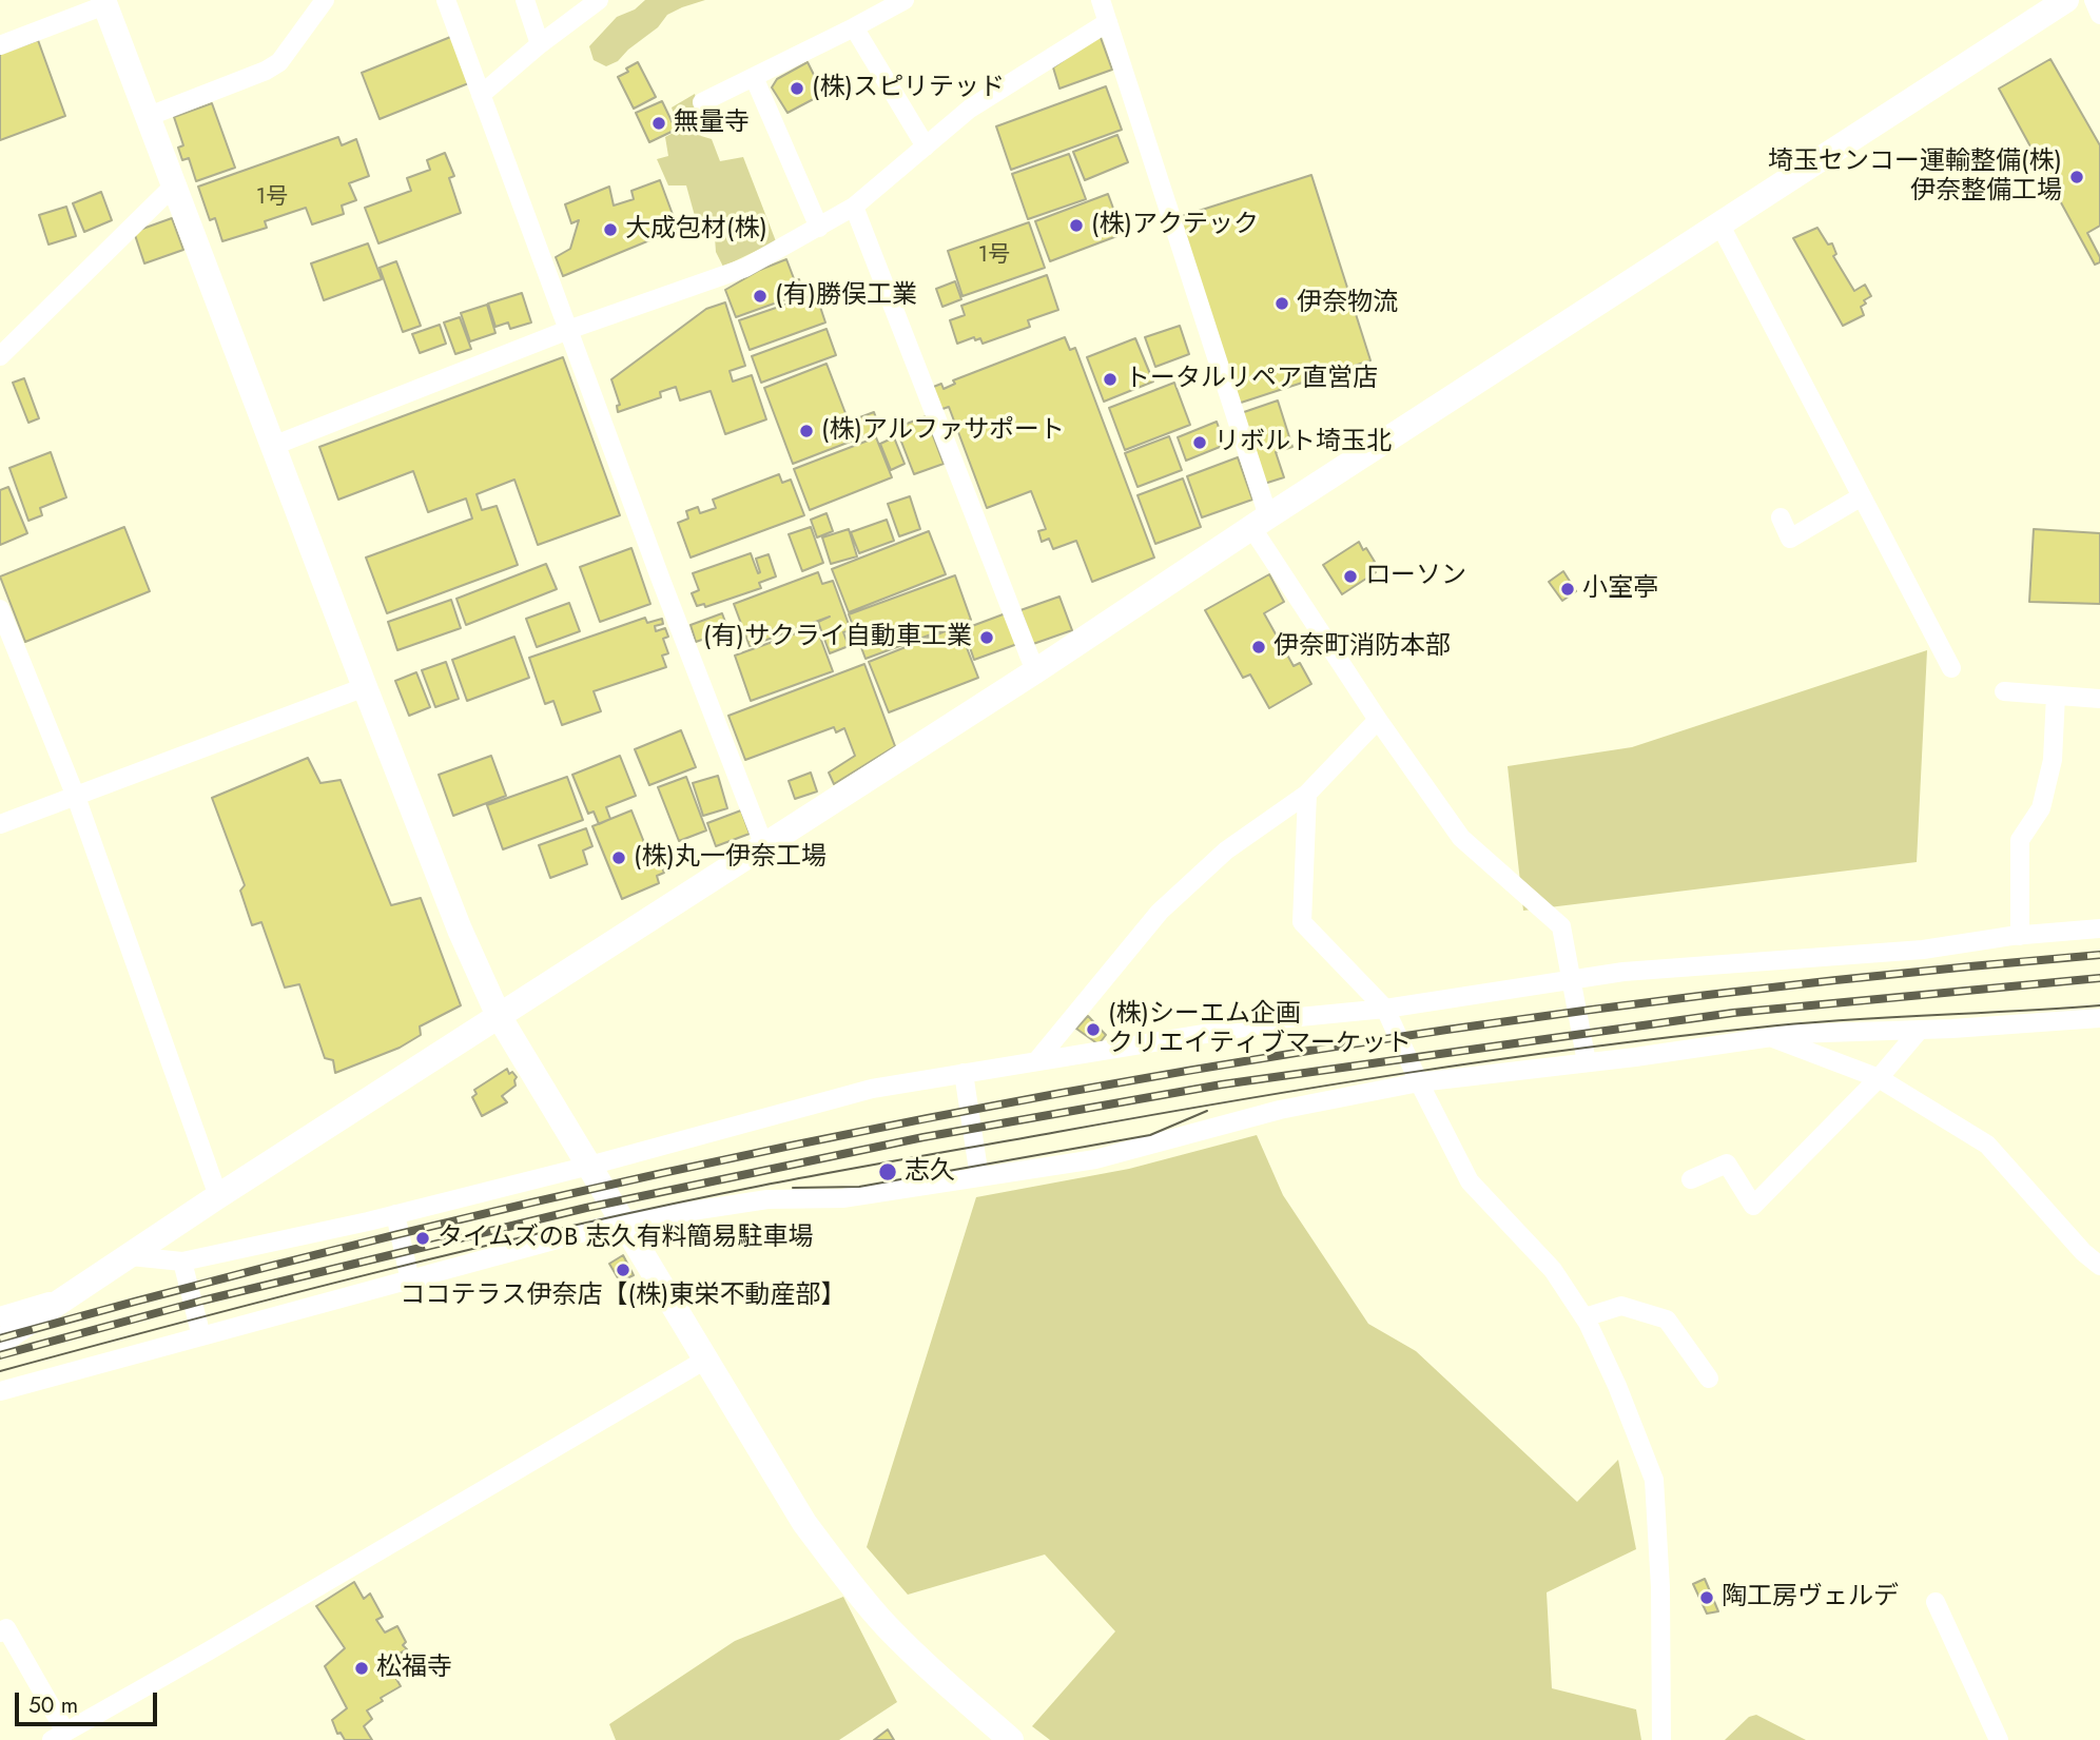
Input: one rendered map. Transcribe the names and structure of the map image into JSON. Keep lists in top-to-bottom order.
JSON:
{
  "places": [
    "(株)スピリテッド",
    "無量寺",
    "埼玉センコー運輸整備(株) 伊奈整備工場",
    "(株)アクテック",
    "大成包材(株)",
    "(有)勝俣工業",
    "伊奈物流",
    "トータルリペア直営店",
    "(株)アルファサポート",
    "リボルト埼玉北",
    "ローソン",
    "小室亭",
    "(有)サクライ自動車工業",
    "伊奈町消防本部",
    "(株)丸一伊奈工場",
    "(株)シーエム企画 クリエイティブマーケット",
    "志久",
    "タイムズのB 志久有料簡易駐車場",
    "ココテラス伊奈店【(株)東栄不動産部】",
    "陶工房ヴェルデ",
    "松福寺"
  ],
  "house_numbers": ["1号", "1号"],
  "scale_bar": "50 m"
}
